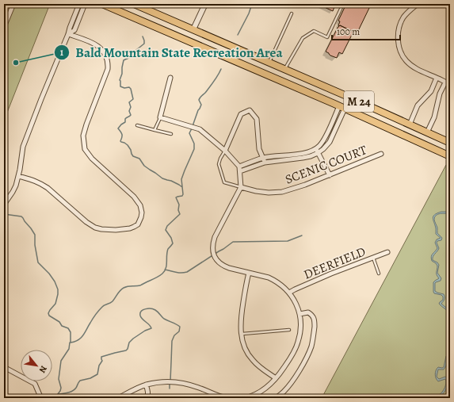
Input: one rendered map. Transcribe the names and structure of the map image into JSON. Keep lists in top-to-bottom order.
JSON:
{
  "streets": {
    "main road": ["M 24"],
    "street": ["SCENIC COURT", "DEERFIELD"]
  },
  "places": ["Bald Mountain State Recreation Area"],
  "scale_bar": "100 m",
  "north": "bottom right"
}
